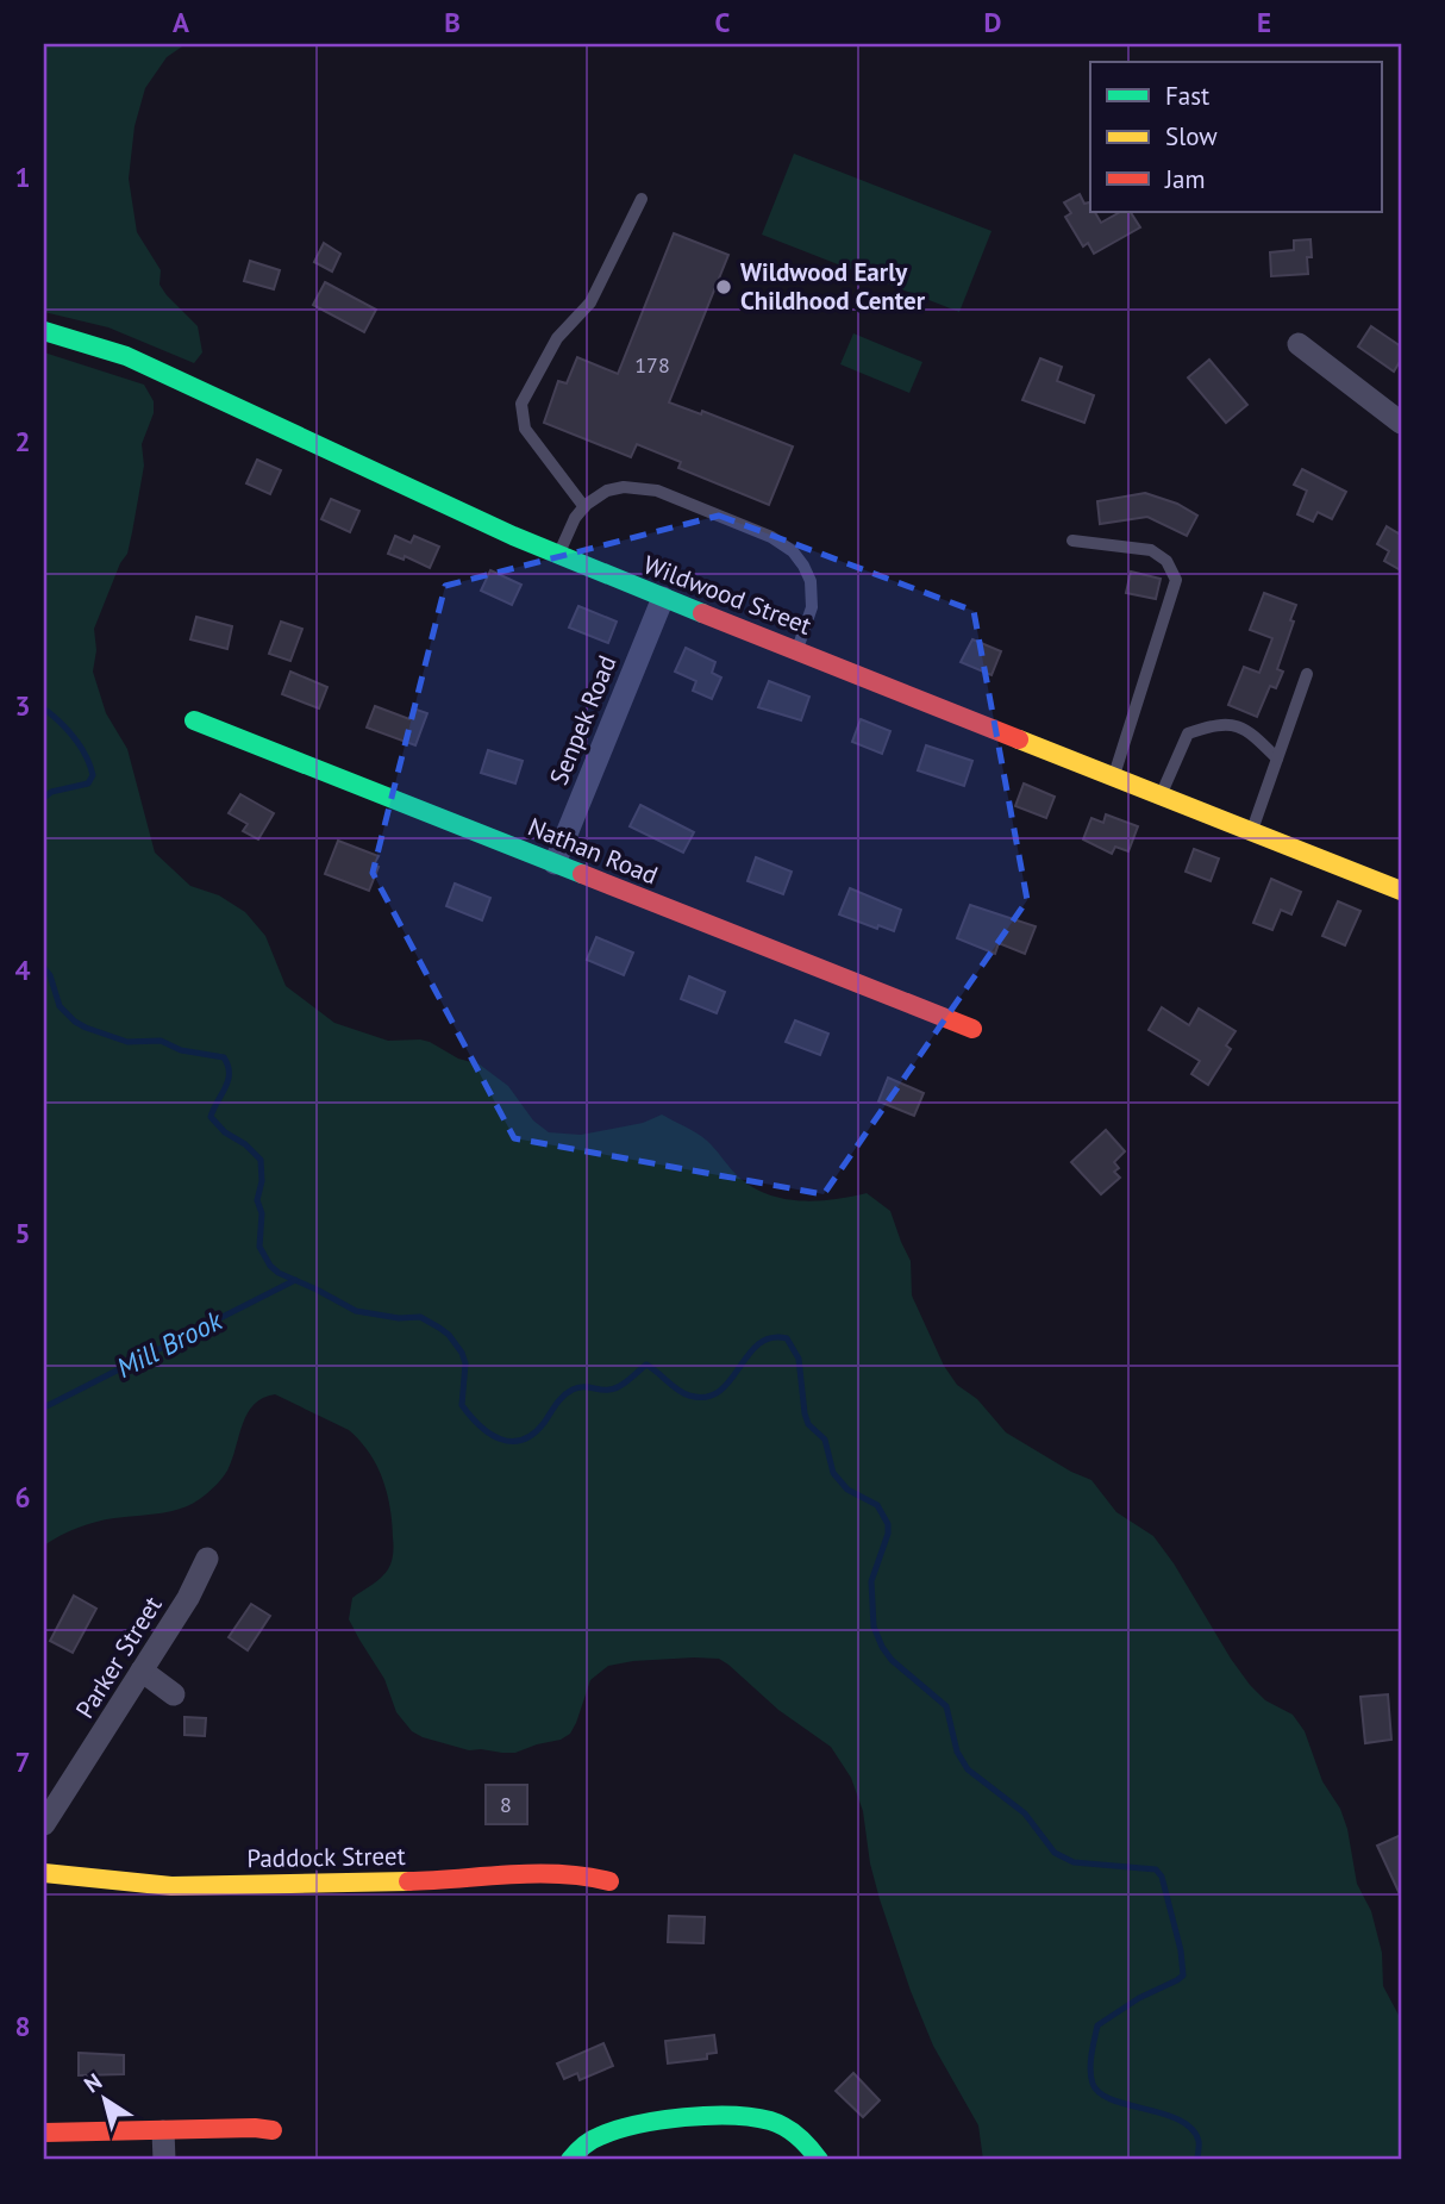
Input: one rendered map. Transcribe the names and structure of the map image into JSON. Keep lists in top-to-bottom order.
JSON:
{
  "streets": {
    "street": [
      "Wildwood Street",
      "Senpek Road",
      "Nathan Road",
      "Parker Street",
      "Paddock Street"
    ]
  },
  "crossings": [
    ["Wildwood Street", "Senpek Road"],
    ["Senpek Road", "Nathan Road"]
  ],
  "water": ["Mill Brook"],
  "places": ["Wildwood Early Childhood Center"],
  "house_numbers": ["178", "8"],
  "legend": ["Fast", "Slow", "Jam"],
  "north": "top left",
  "grid": {
    "columns": [
      "A",
      "B",
      "C",
      "D",
      "E"
    ],
    "rows": [
      "1",
      "2",
      "3",
      "4",
      "5",
      "6",
      "7",
      "8"
    ]
  }
}
